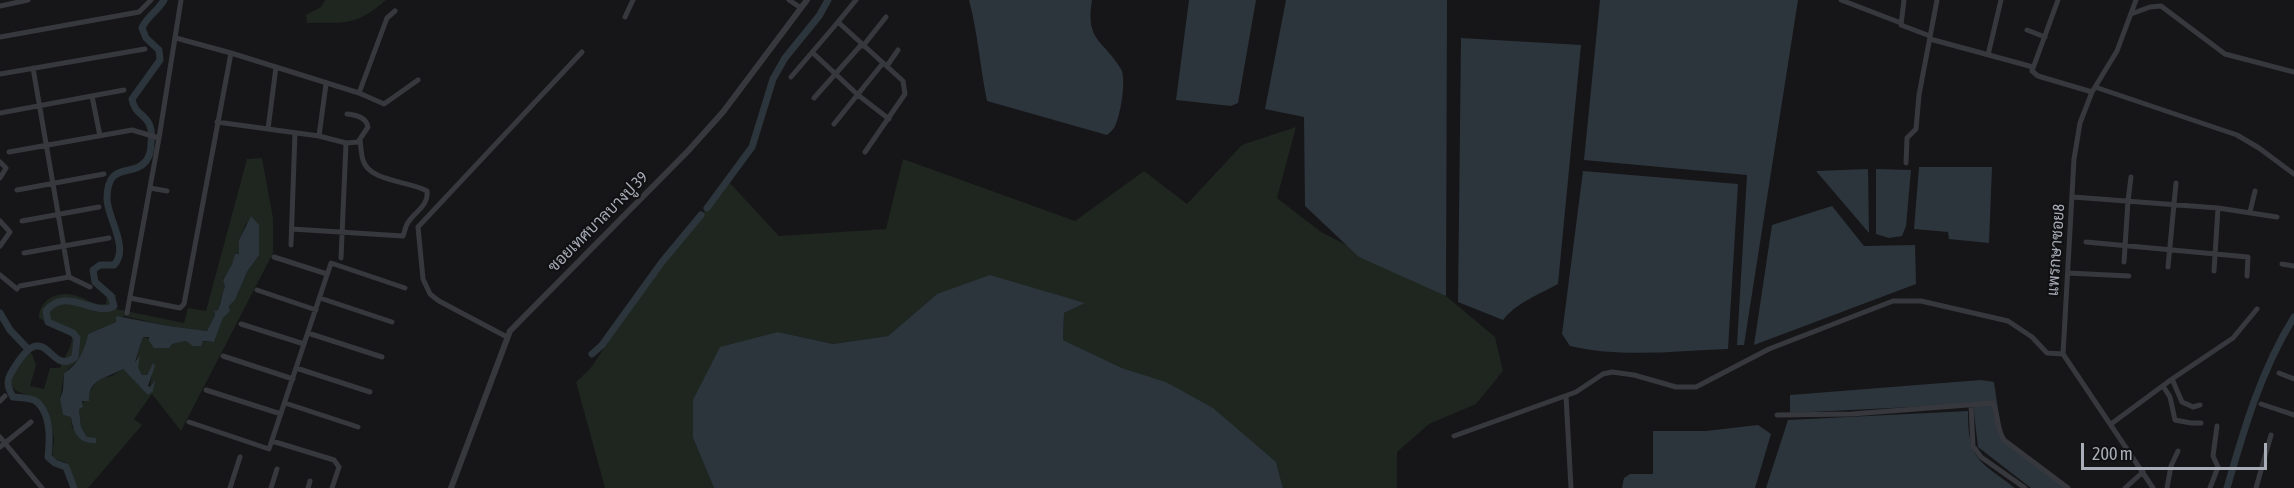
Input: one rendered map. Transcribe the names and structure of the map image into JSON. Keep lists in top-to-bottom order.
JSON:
{
  "streets": {
    "street": ["ซอยเทศบาลบางปู 39", "แพรกษาซอย8"]
  },
  "scale_bar": "200 m"
}
